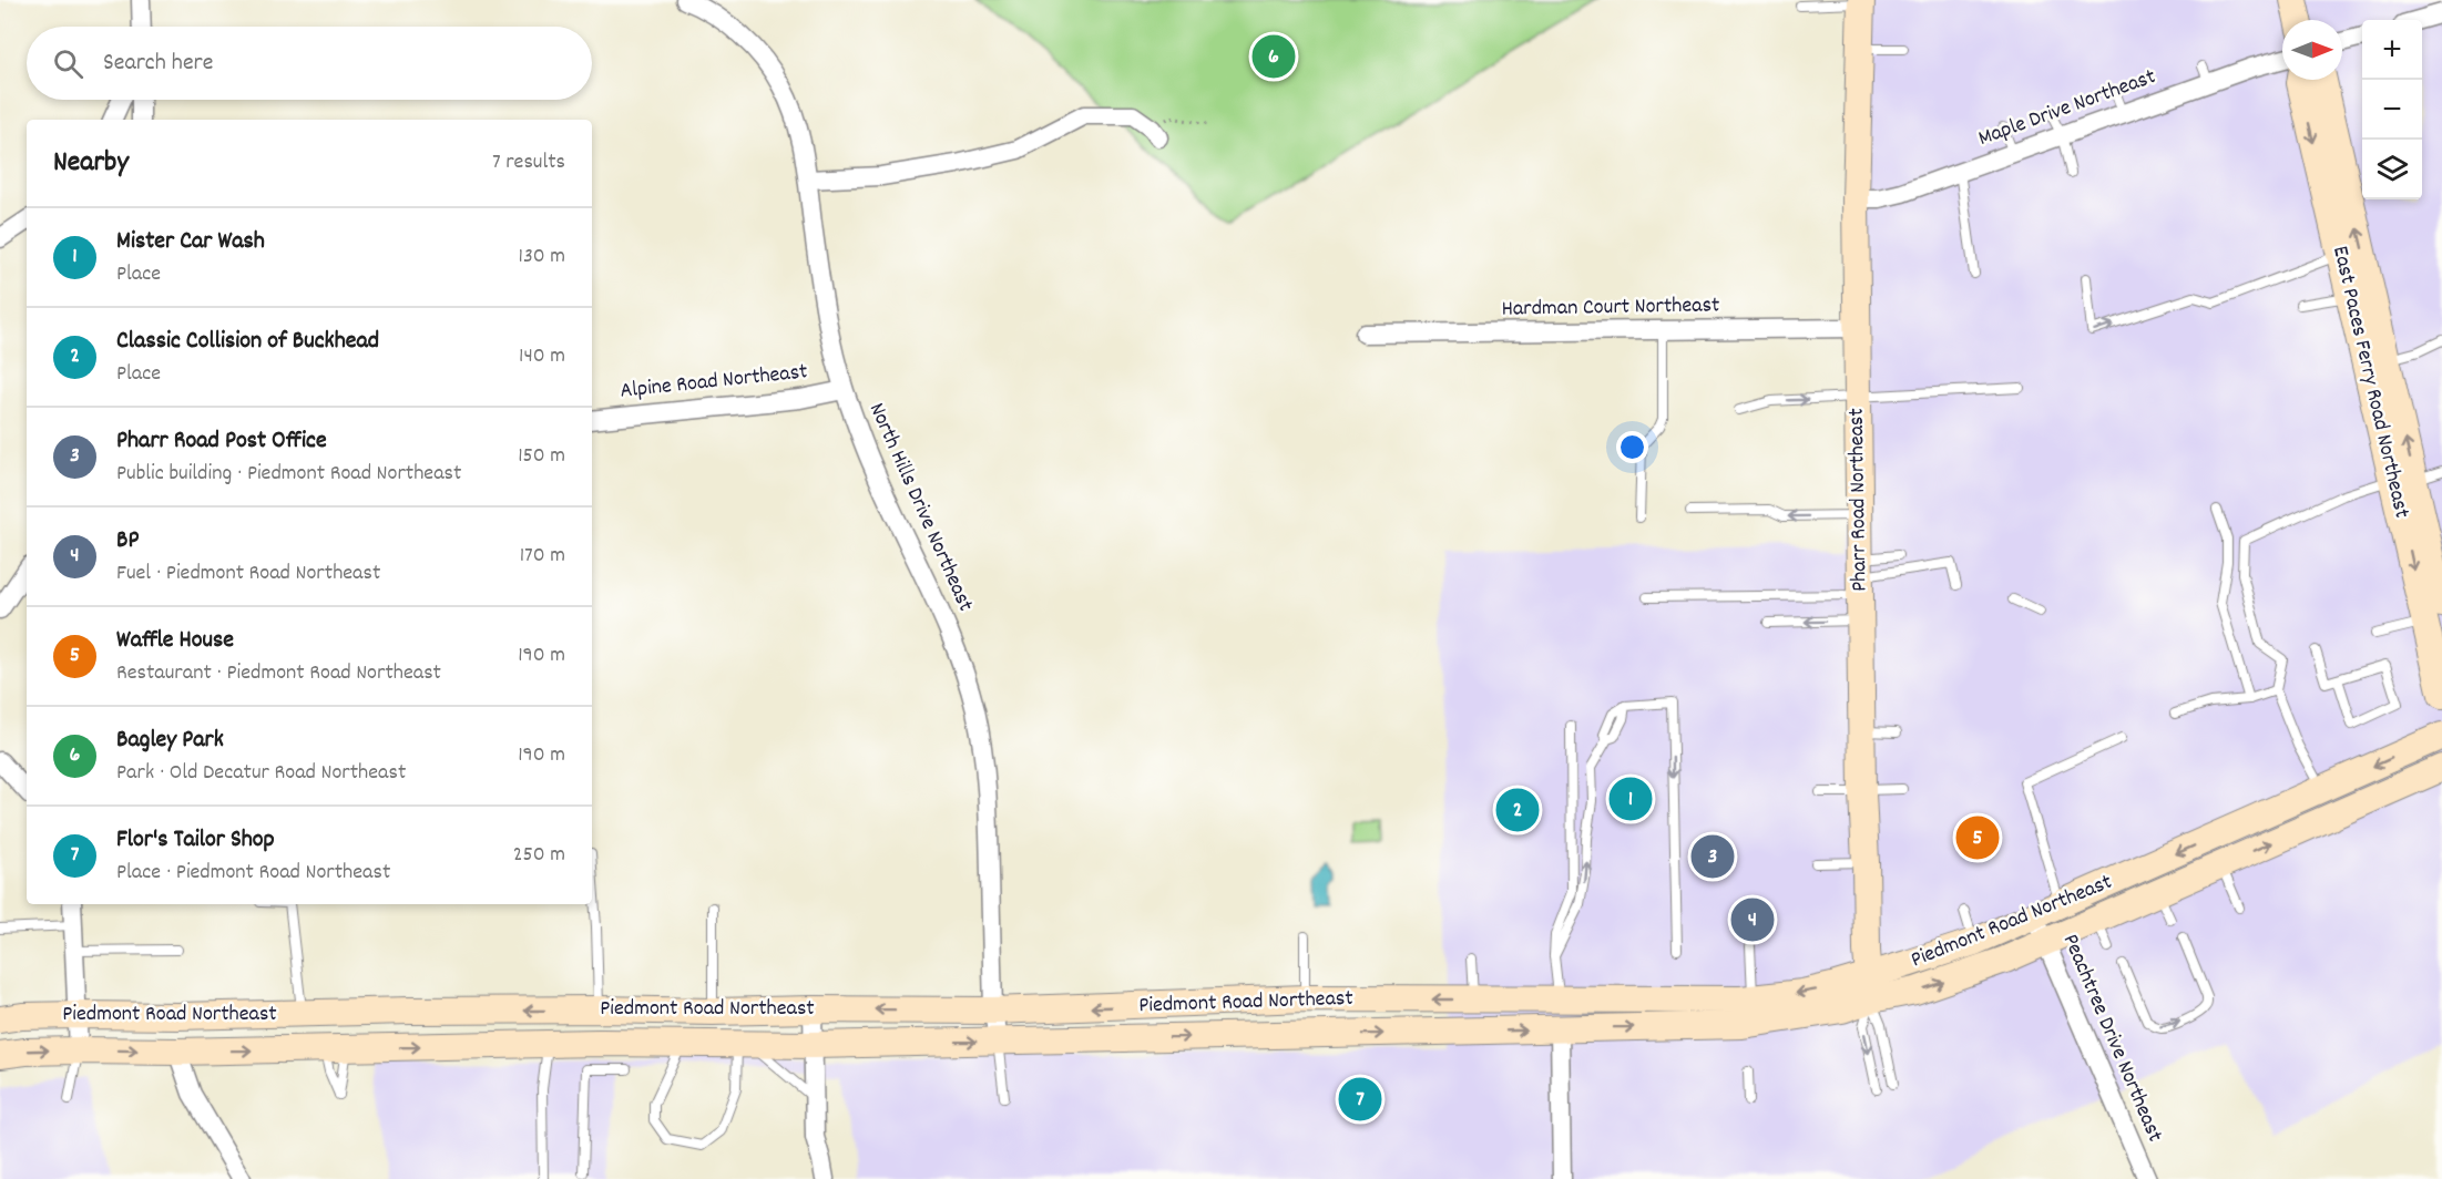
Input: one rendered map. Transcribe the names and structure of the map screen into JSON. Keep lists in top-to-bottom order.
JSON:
{
  "streets": {
    "main road": ["East Paces Ferry Road Northeast", "Pharr Road Northeast", "Piedmont Road Northeast"],
    "street": [
      "Maple Drive Northeast",
      "Hardman Court Northeast",
      "Alpine Road Northeast",
      "North Hills Drive Northeast",
      "Peachtree Drive Northeast"
    ]
  },
  "crossings": [
    ["Maple Drive Northeast", "Pharr Road Northeast"],
    ["Hardman Court Northeast", "Pharr Road Northeast"],
    ["Alpine Road Northeast", "North Hills Drive Northeast"],
    ["Pharr Road Northeast", "Piedmont Road Northeast"],
    ["North Hills Drive Northeast", "Piedmont Road Northeast"],
    ["Piedmont Road Northeast", "Peachtree Drive Northeast"]
  ],
  "north": "right",
  "page": {
    "map_buttons": ["+", "−"],
    "search": "Search here",
    "pins": [
      "6",
      "1",
      "2",
      "5",
      "3",
      "4",
      "7"
    ],
    "heading": ["Nearby", "7 results"],
    "list": [
      {
        "mark": "1",
        "name": "Mister Car Wash",
        "note": "Place",
        "value": "130 m"
      },
      {
        "mark": "2",
        "name": "Classic Collision of Buckhead",
        "note": "Place",
        "value": "140 m"
      },
      {
        "mark": "3",
        "name": "Pharr Road Post Office",
        "note": "Public building · Piedmont Road Northeast",
        "value": "150 m"
      },
      {
        "mark": "4",
        "name": "BP",
        "note": "Fuel · Piedmont Road Northeast",
        "value": "170 m"
      },
      {
        "mark": "5",
        "name": "Waffle House",
        "note": "Restaurant · Piedmont Road Northeast",
        "value": "190 m"
      },
      {
        "mark": "6",
        "name": "Bagley Park",
        "note": "Park · Old Decatur Road Northeast",
        "value": "190 m"
      },
      {
        "mark": "7",
        "name": "Flor's Tailor Shop",
        "note": "Place · Piedmont Road Northeast",
        "value": "250 m"
      }
    ]
  }
}
